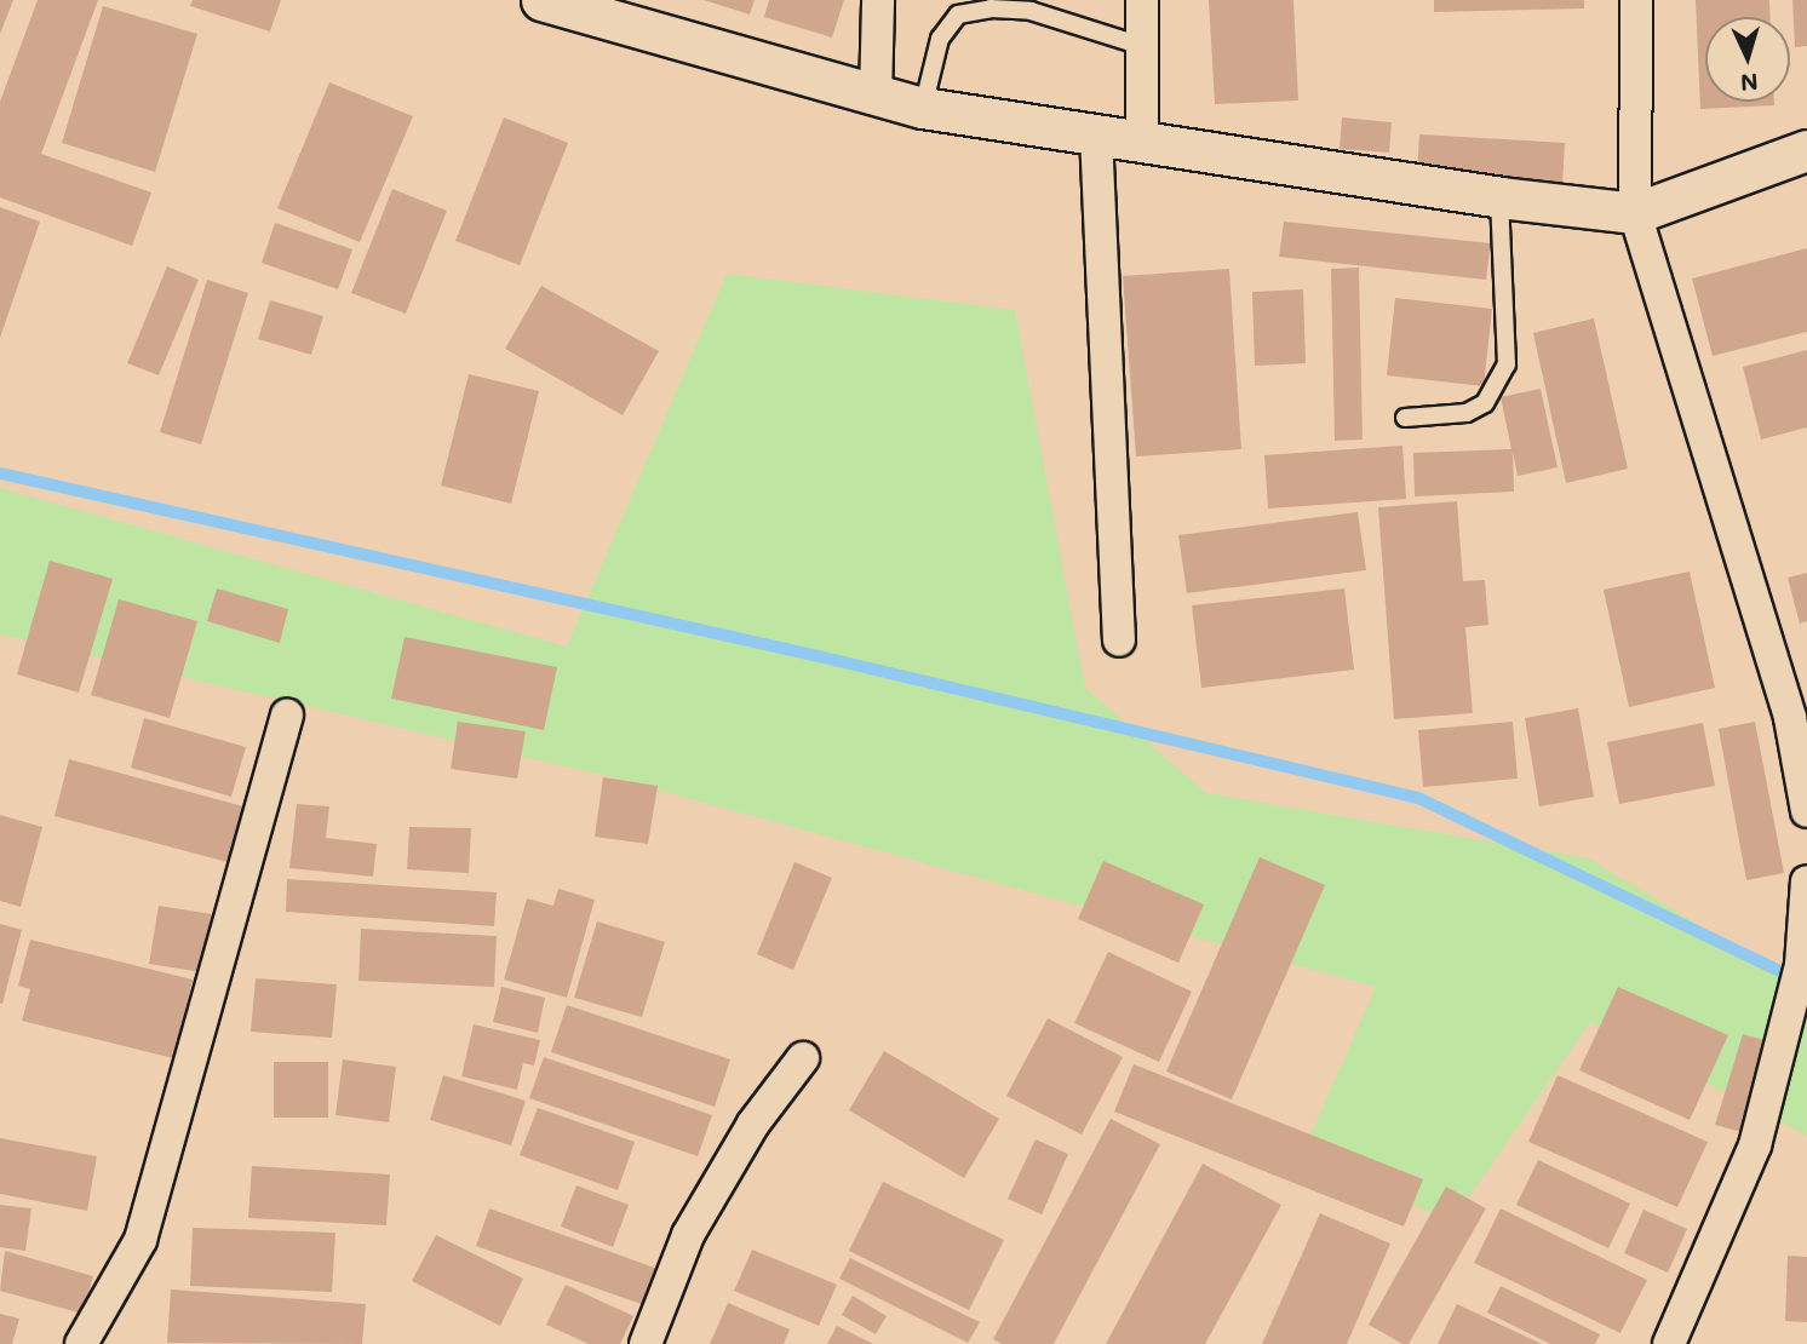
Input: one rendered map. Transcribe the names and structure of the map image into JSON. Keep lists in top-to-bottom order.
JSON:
{
  "north": "bottom"
}
